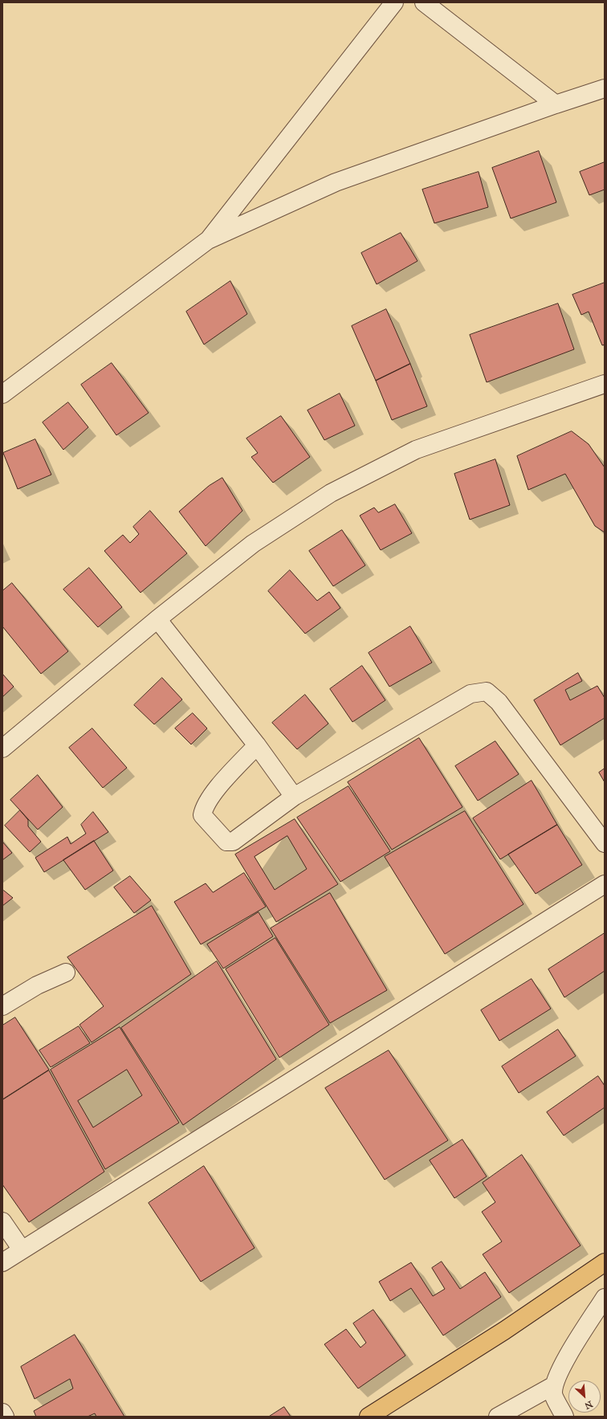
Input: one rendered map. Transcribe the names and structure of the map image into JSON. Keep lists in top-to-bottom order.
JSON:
{
  "north": "bottom right"
}
